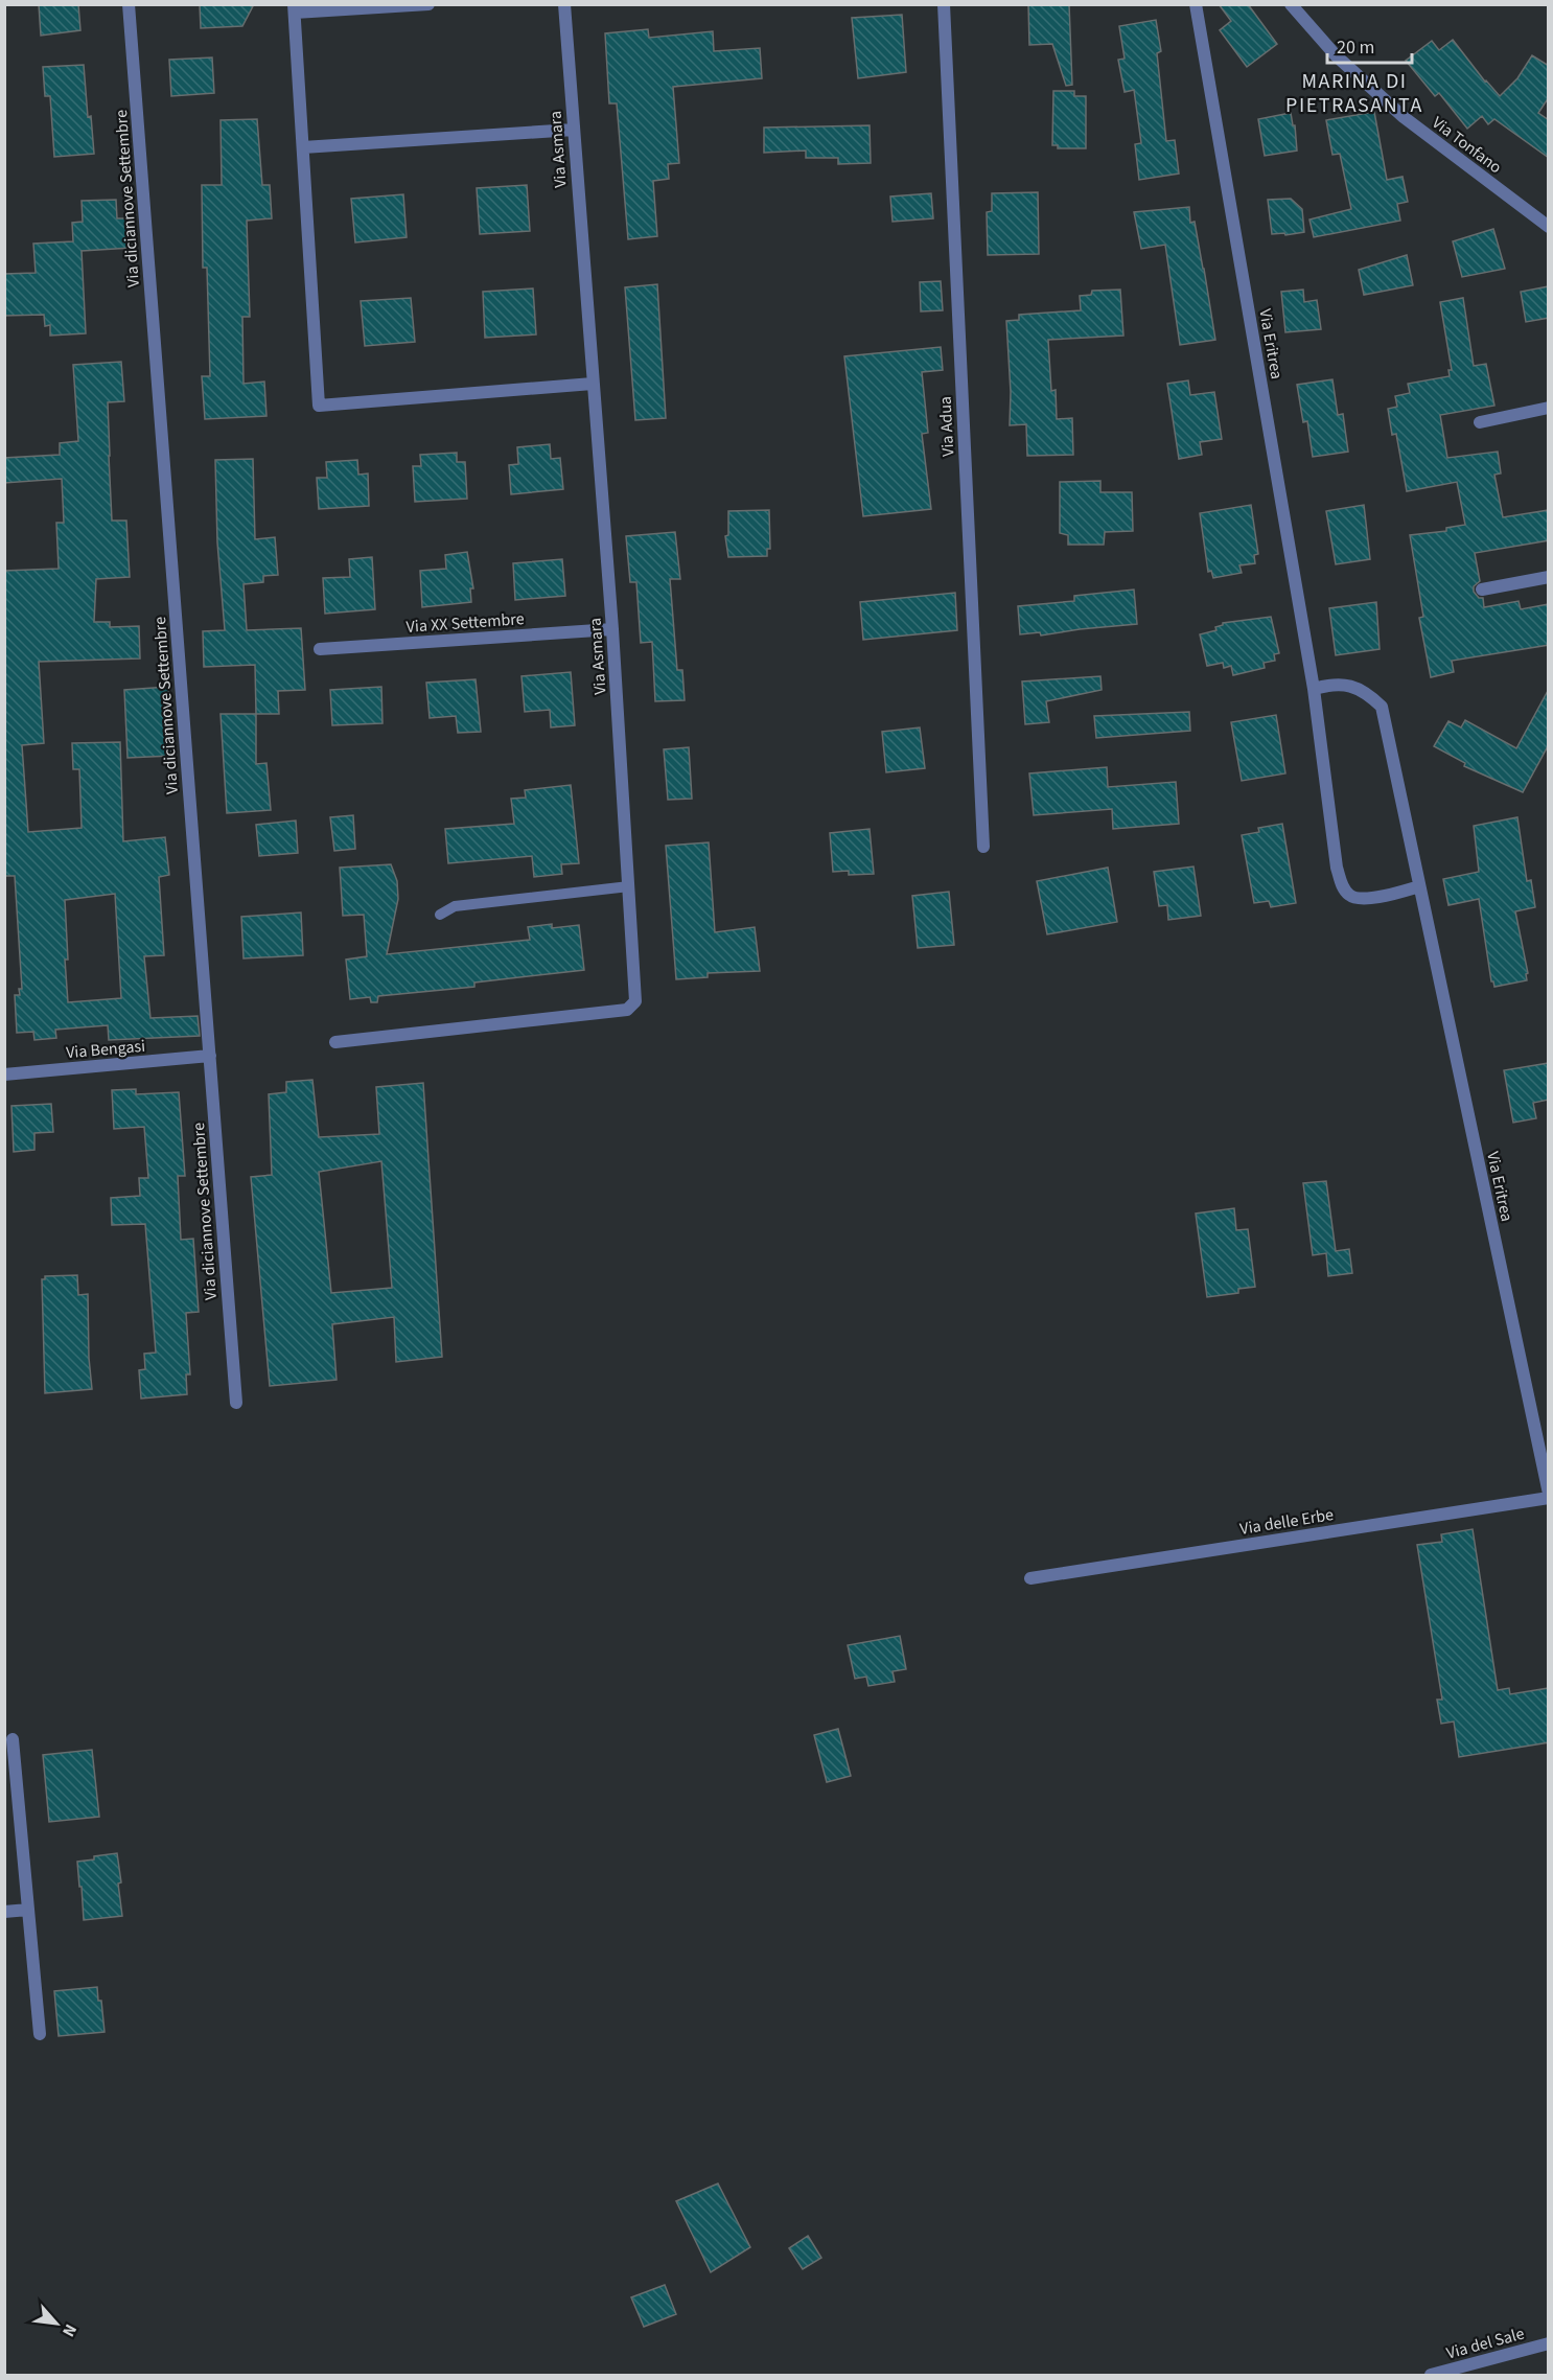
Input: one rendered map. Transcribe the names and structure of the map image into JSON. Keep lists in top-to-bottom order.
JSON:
{
  "streets": {
    "street": [
      "Via Tonfano",
      "Via Asmara",
      "Via diciannove Settembre",
      "Via Eritrea",
      "Via Adua",
      "Via XX Settembre",
      "Via Bengasi",
      "Via delle Erbe",
      "Via del Sale"
    ]
  },
  "crossings": [
    ["Via Asmara", "Via XX Settembre"],
    ["Via diciannove Settembre", "Via Bengasi"],
    ["Via Eritrea", "Via delle Erbe"]
  ],
  "districts": ["MARINA DI PIETRASANTA"],
  "scale_bar": "20 m",
  "north": "bottom right"
}
